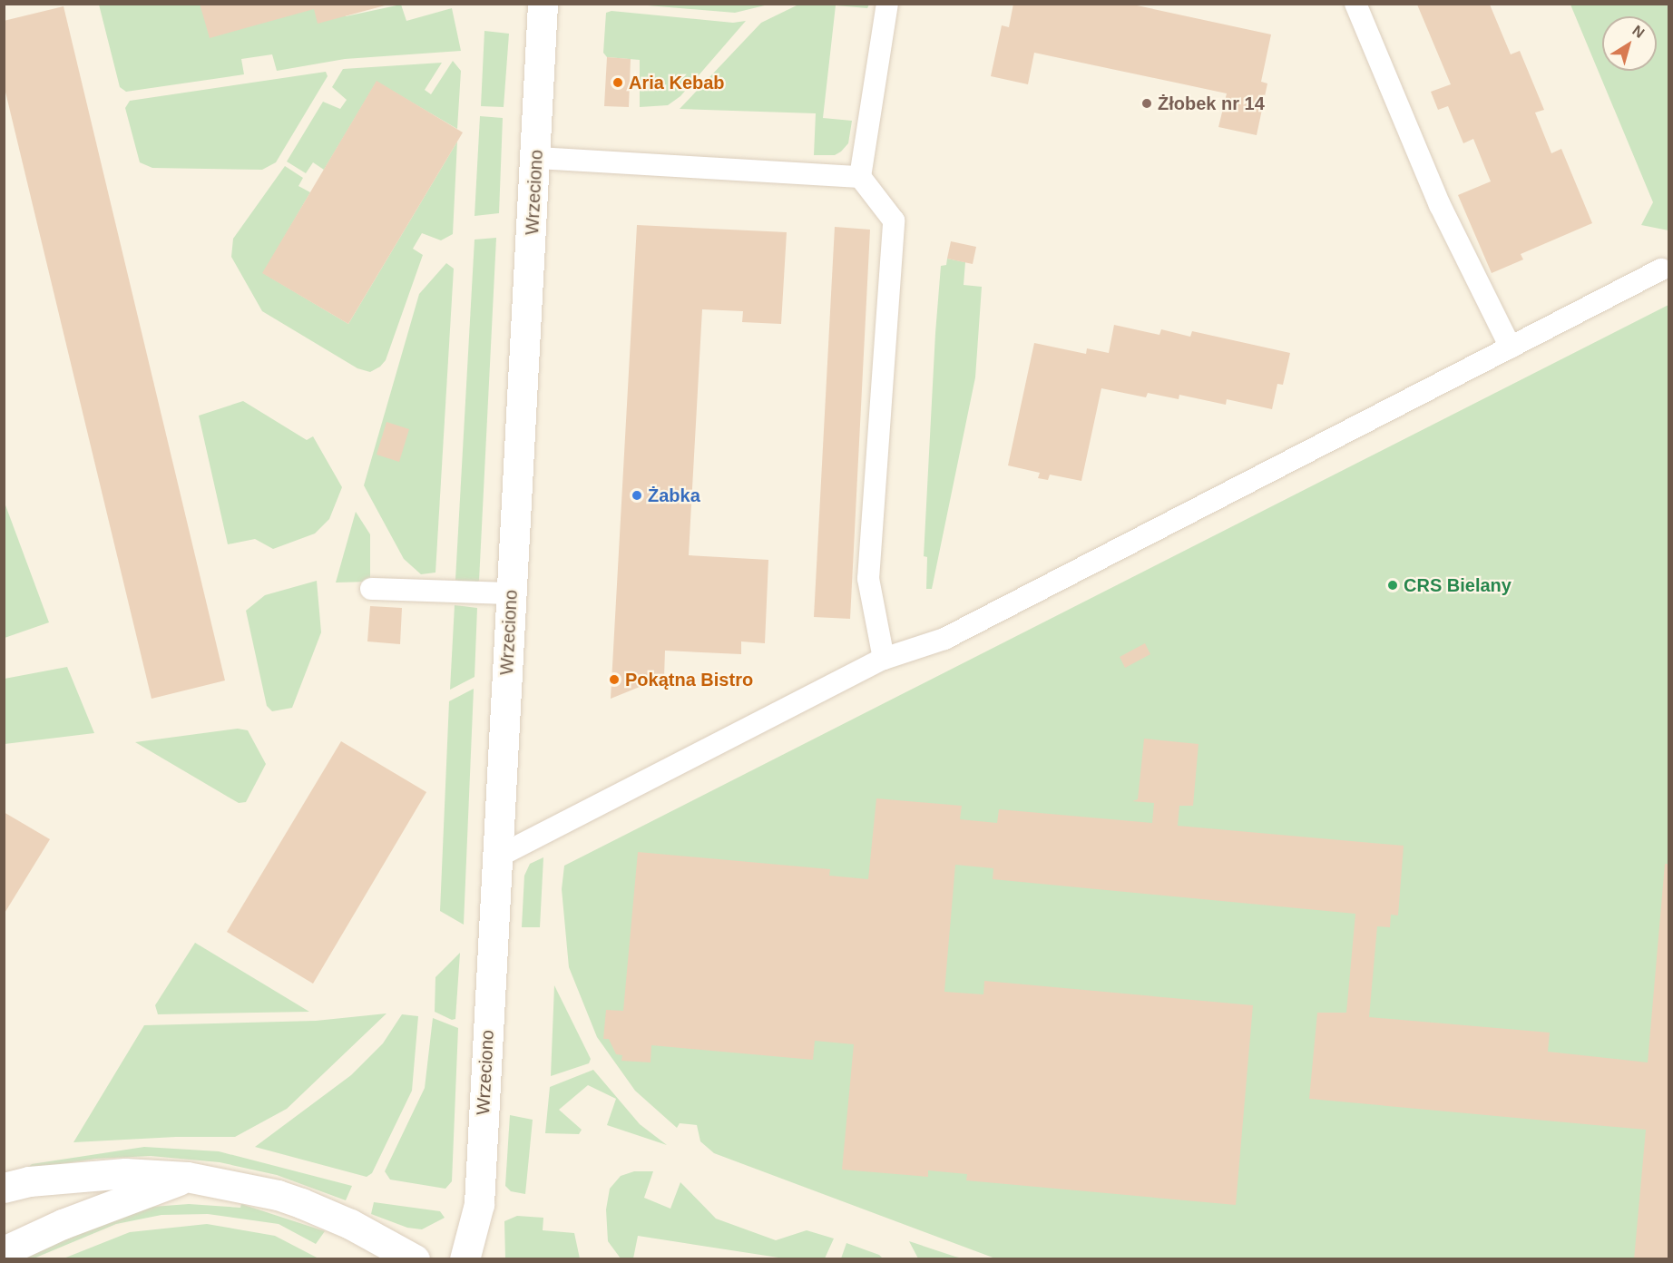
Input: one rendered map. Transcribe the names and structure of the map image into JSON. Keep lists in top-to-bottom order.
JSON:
{
  "streets": {
    "street": ["Wrzeciono"]
  },
  "places": [
    "Aria Kebab",
    "Żłobek nr 14",
    "Żabka",
    "CRS Bielany",
    "Pokątna Bistro"
  ],
  "north": "top right"
}
